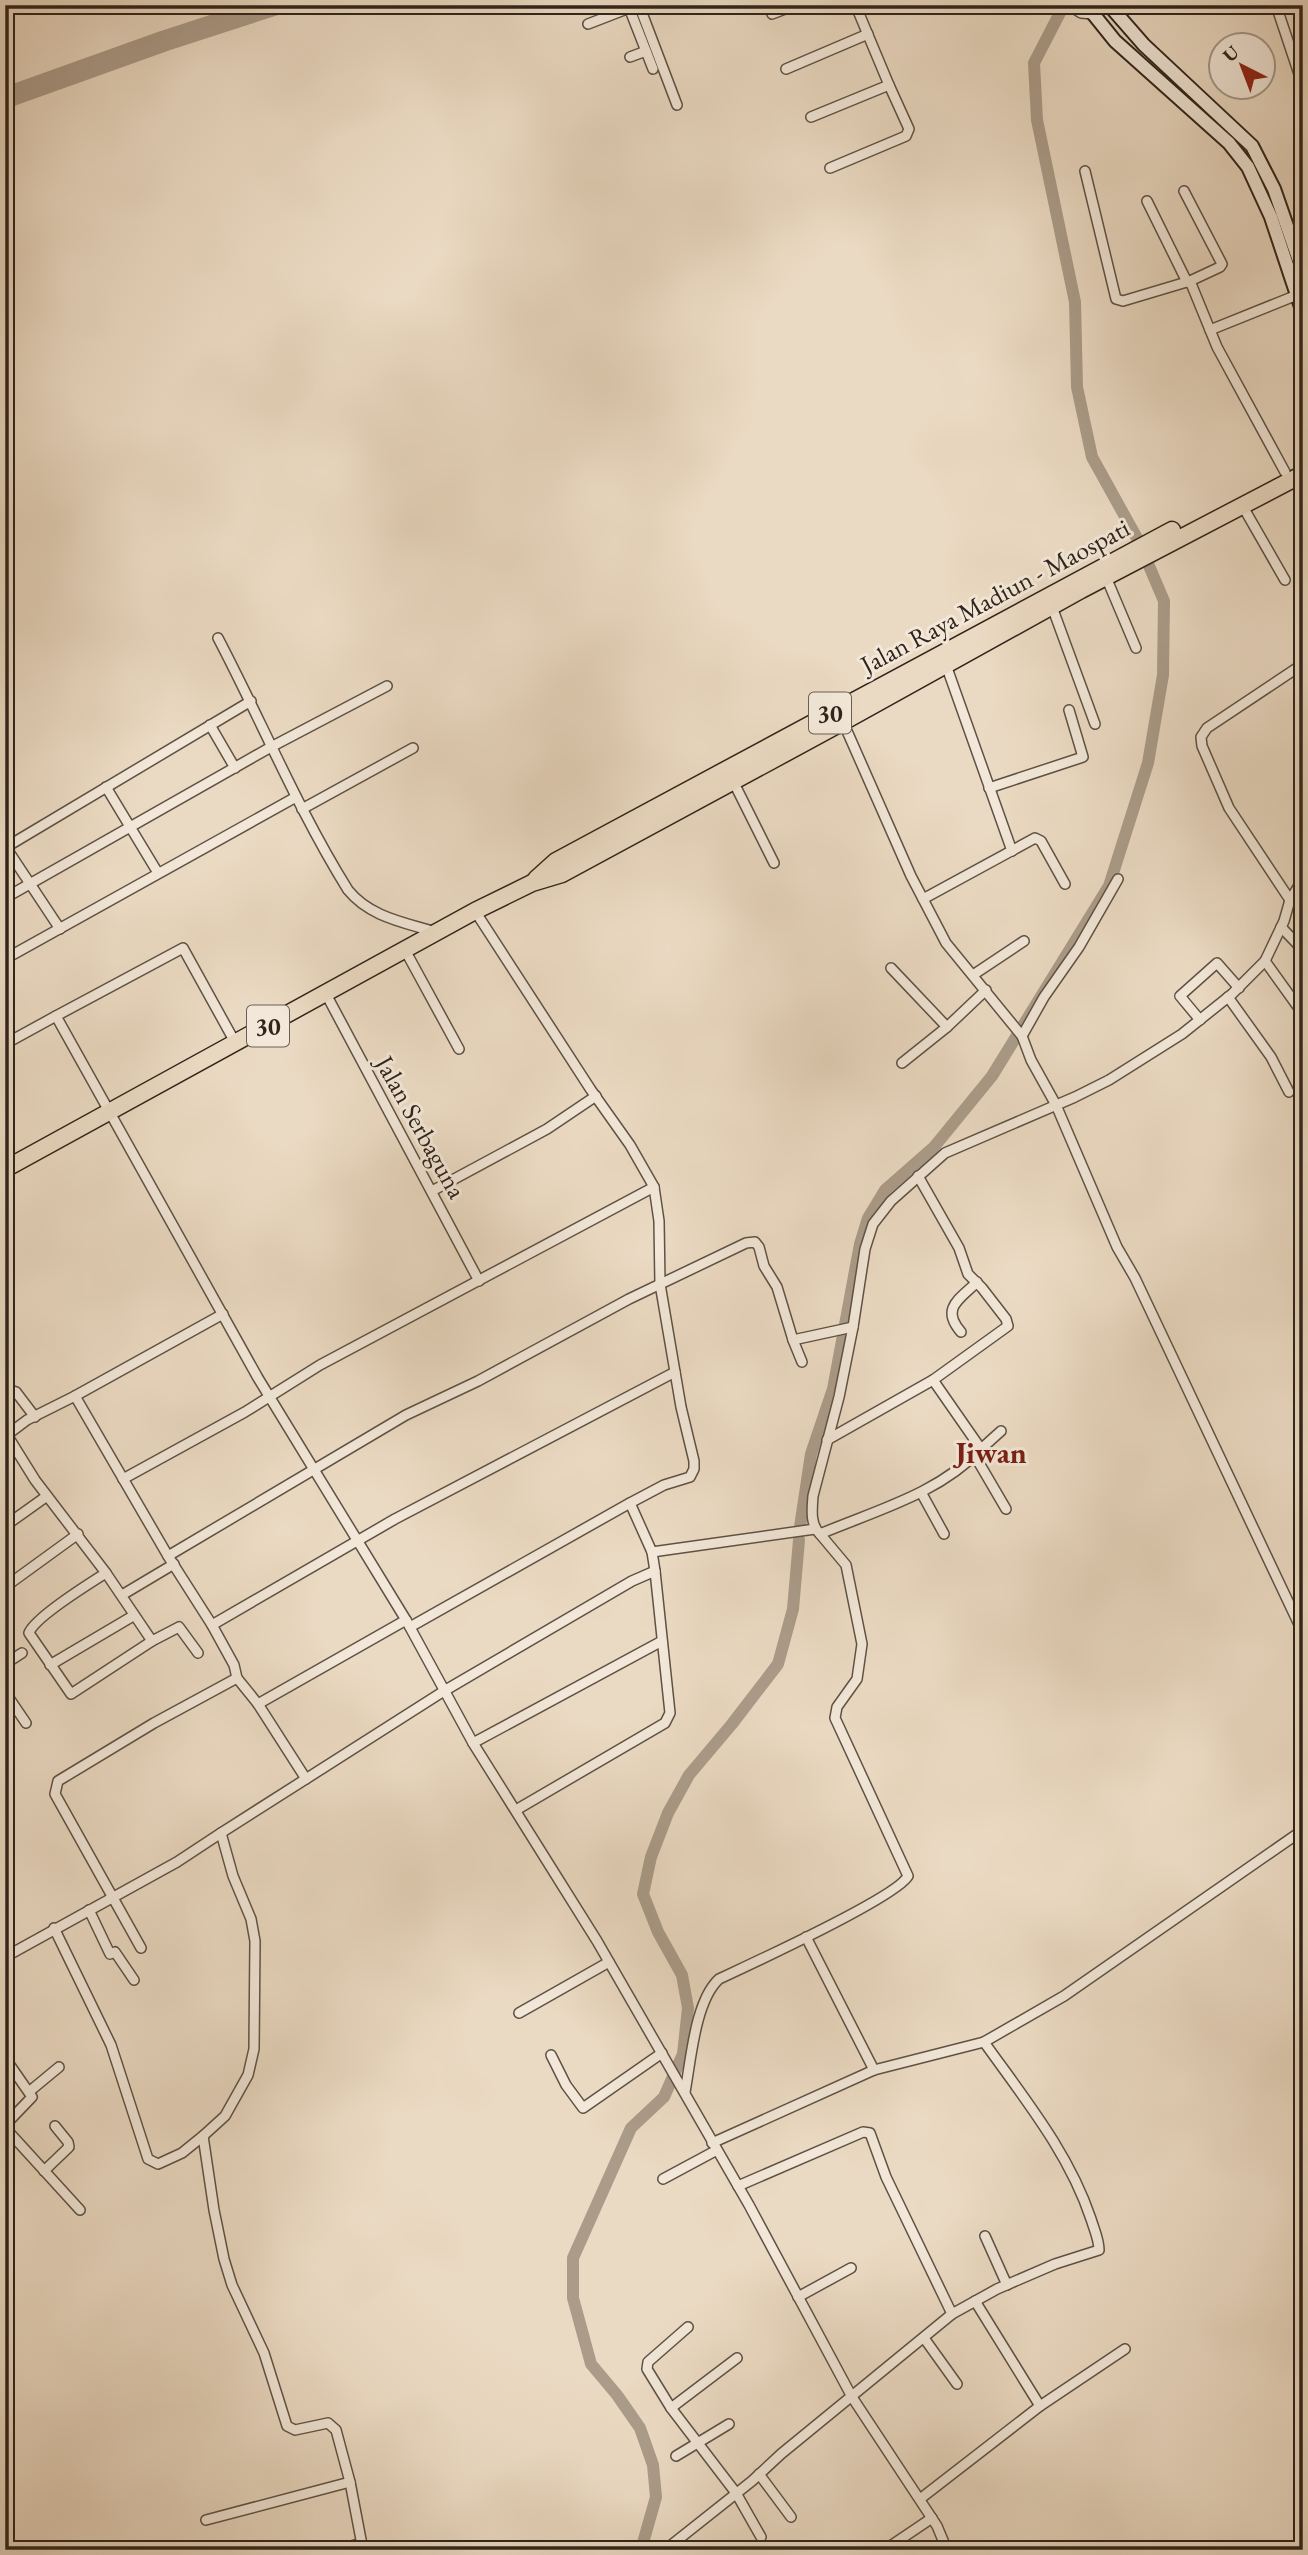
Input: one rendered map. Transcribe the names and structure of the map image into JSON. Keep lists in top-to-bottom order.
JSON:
{
  "streets": {
    "highway": ["Jalan Raya Madiun - Maospati", "30"],
    "street": ["Jalan Serbaguna"]
  },
  "crossings": [
    ["Jalan Raya Madiun - Maospati", "Jalan Serbaguna"]
  ],
  "districts": ["Jiwan"],
  "north": "top left"
}
